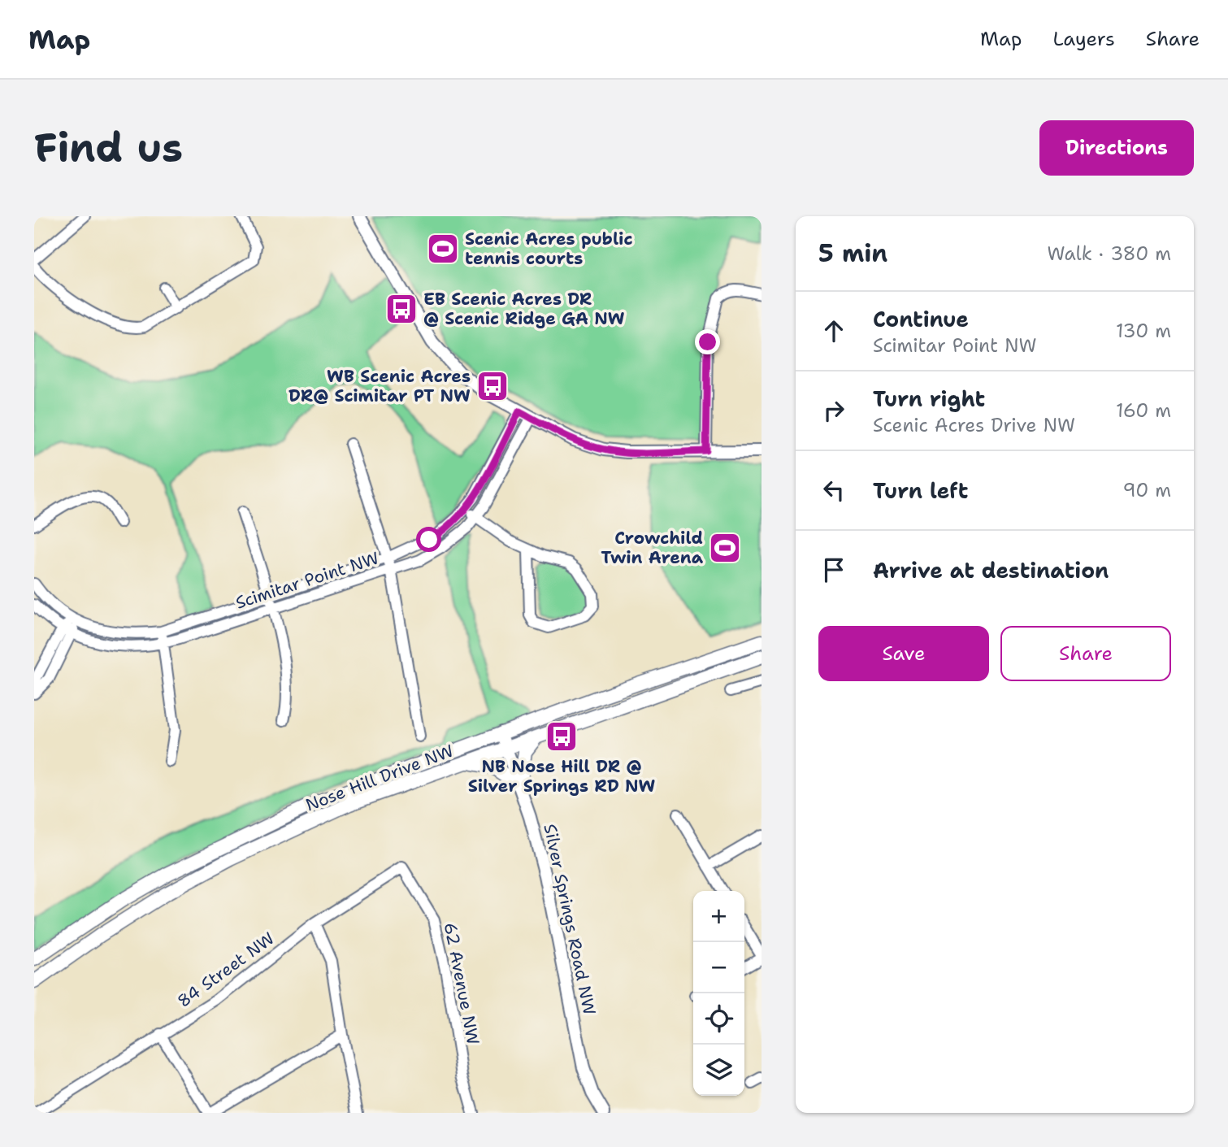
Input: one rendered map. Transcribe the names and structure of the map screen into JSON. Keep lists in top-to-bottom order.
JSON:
{
  "streets": {
    "main road": ["Nose Hill Drive NW"],
    "street": [
      "Scimitar Point NW",
      "Silver Springs Road NW",
      "84 Street NW",
      "62 Avenue NW"
    ]
  },
  "crossings": [
    ["Nose Hill Drive NW", "Silver Springs Road NW"],
    ["84 Street NW", "62 Avenue NW"]
  ],
  "places": {
    "sports": ["Scenic Acres public tennis courts", "Crowchild Twin Arena"],
    "bus stop": ["EB Scenic Acres DR @ Scenic Ridge GA NW", "WB Scenic Acres DR@ Scimitar PT NW", "NB Nose Hill DR @ Silver Springs RD NW"]
  },
  "page": {
    "header": "Map",
    "nav": ["Map", "Layers", "Share"],
    "buttons": [
      "Directions",
      ["Save", "Share"]
    ],
    "title": "Find us",
    "heading": ["5 min", "Walk · 380 m"],
    "list": [
      ["Continue", "Scimitar Point NW", "130 m"],
      ["Turn right", "Scenic Acres Drive NW", "160 m"],
      ["Turn left", "90 m"],
      "Arrive at destination"
    ],
    "map_buttons": ["+", "−"]
  }
}
